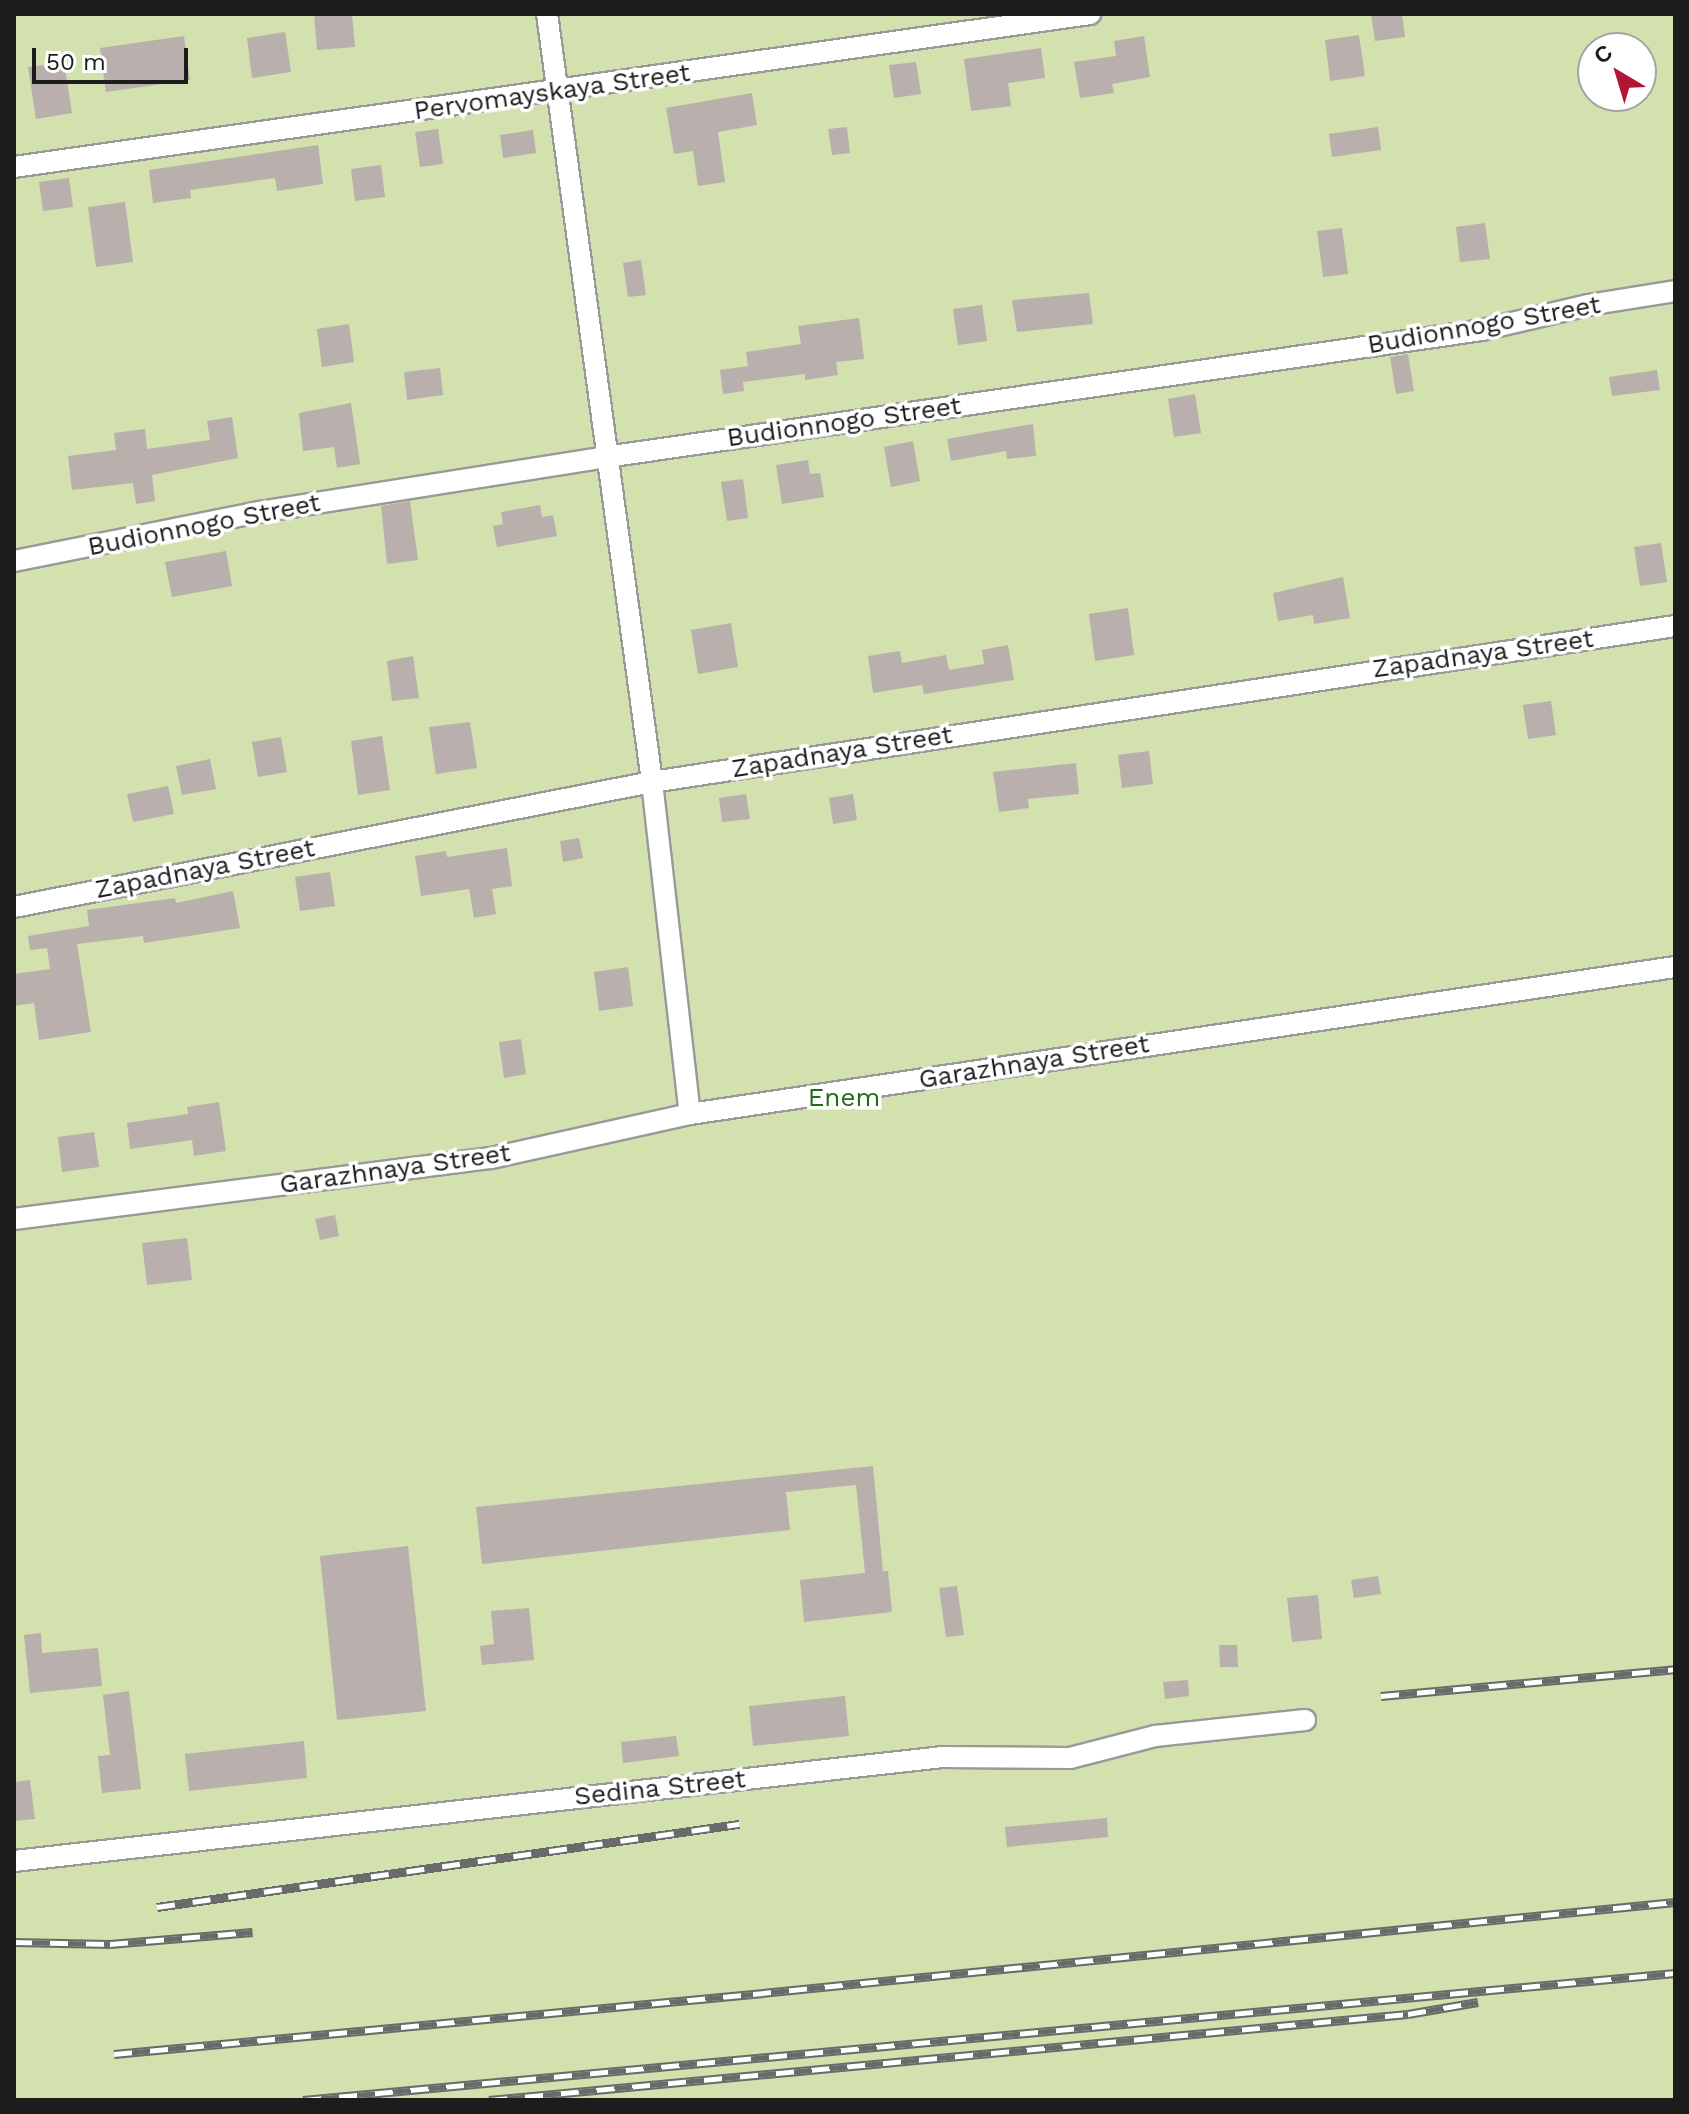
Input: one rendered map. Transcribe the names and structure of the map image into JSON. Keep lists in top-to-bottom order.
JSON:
{
  "streets": {
    "street": [
      "Pervomayskaya Street",
      "Budionnogo Street",
      "Zapadnaya Street",
      "Garazhnaya Street",
      "Sedina Street"
    ]
  },
  "parks": ["Enem"],
  "scale_bar": "50 m",
  "north": "top left"
}
